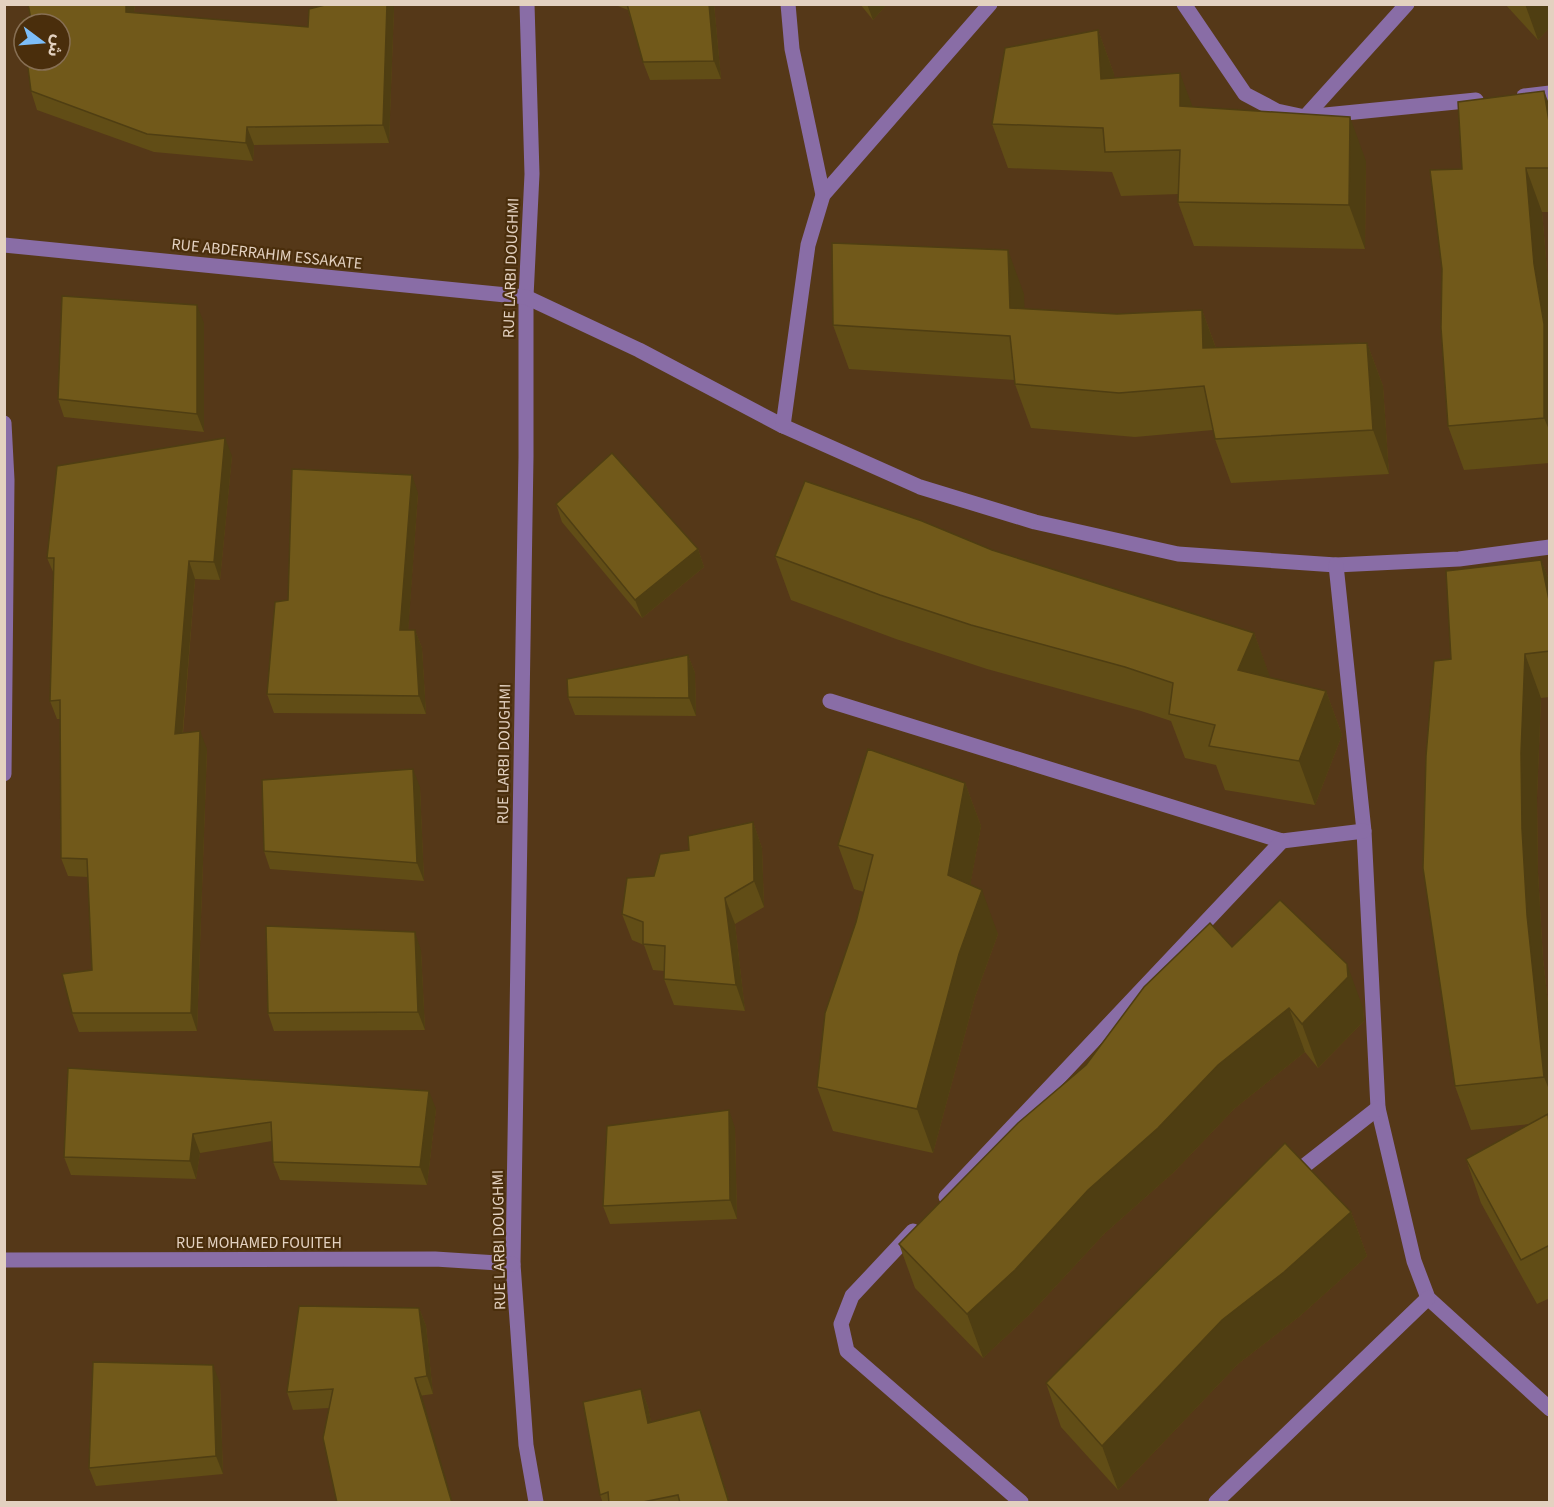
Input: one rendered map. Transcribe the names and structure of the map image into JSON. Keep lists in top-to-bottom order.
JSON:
{
  "streets": {
    "street": ["RUE ABDERRAHIM ESSAKATE", "RUE LARBI DOUGHMI", "RUE MOHAMED FOUITEH"]
  },
  "crossings": [
    ["RUE ABDERRAHIM ESSAKATE", "RUE LARBI DOUGHMI"],
    ["RUE LARBI DOUGHMI", "RUE MOHAMED FOUITEH"]
  ],
  "north": "right"
}
